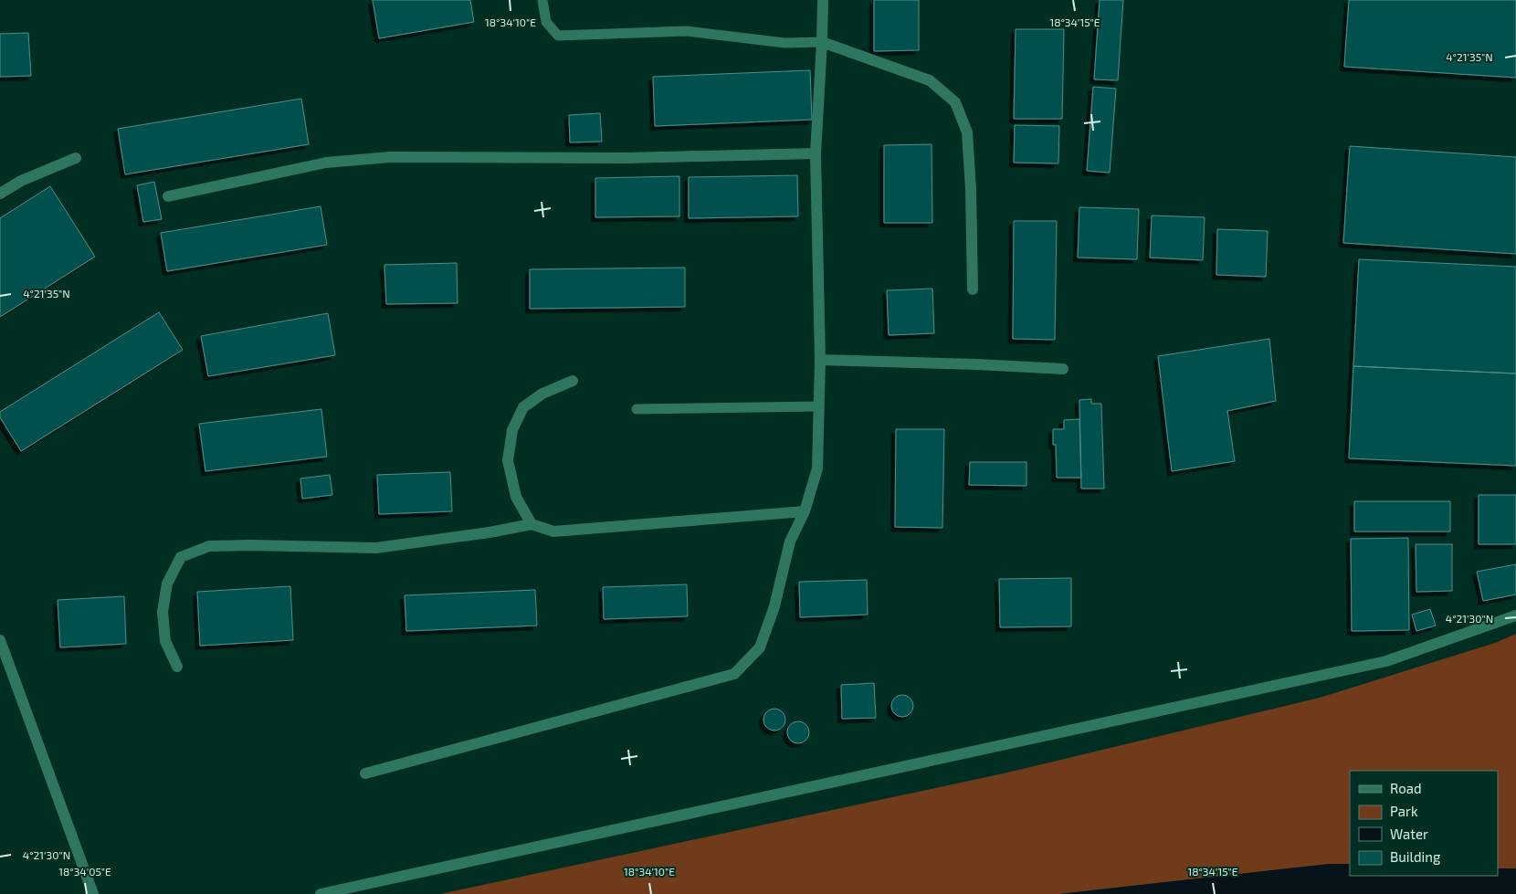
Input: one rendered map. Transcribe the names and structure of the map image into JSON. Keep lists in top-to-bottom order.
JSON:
{
  "legend": [
    "Road",
    "Park",
    "Water",
    "Building"
  ],
  "coordinates": [
    "18°34'10\"E",
    "18°34'15\"E",
    "4°21'35\"N",
    "4°21'30\"N",
    "18°34'05\"E"
  ]
}
